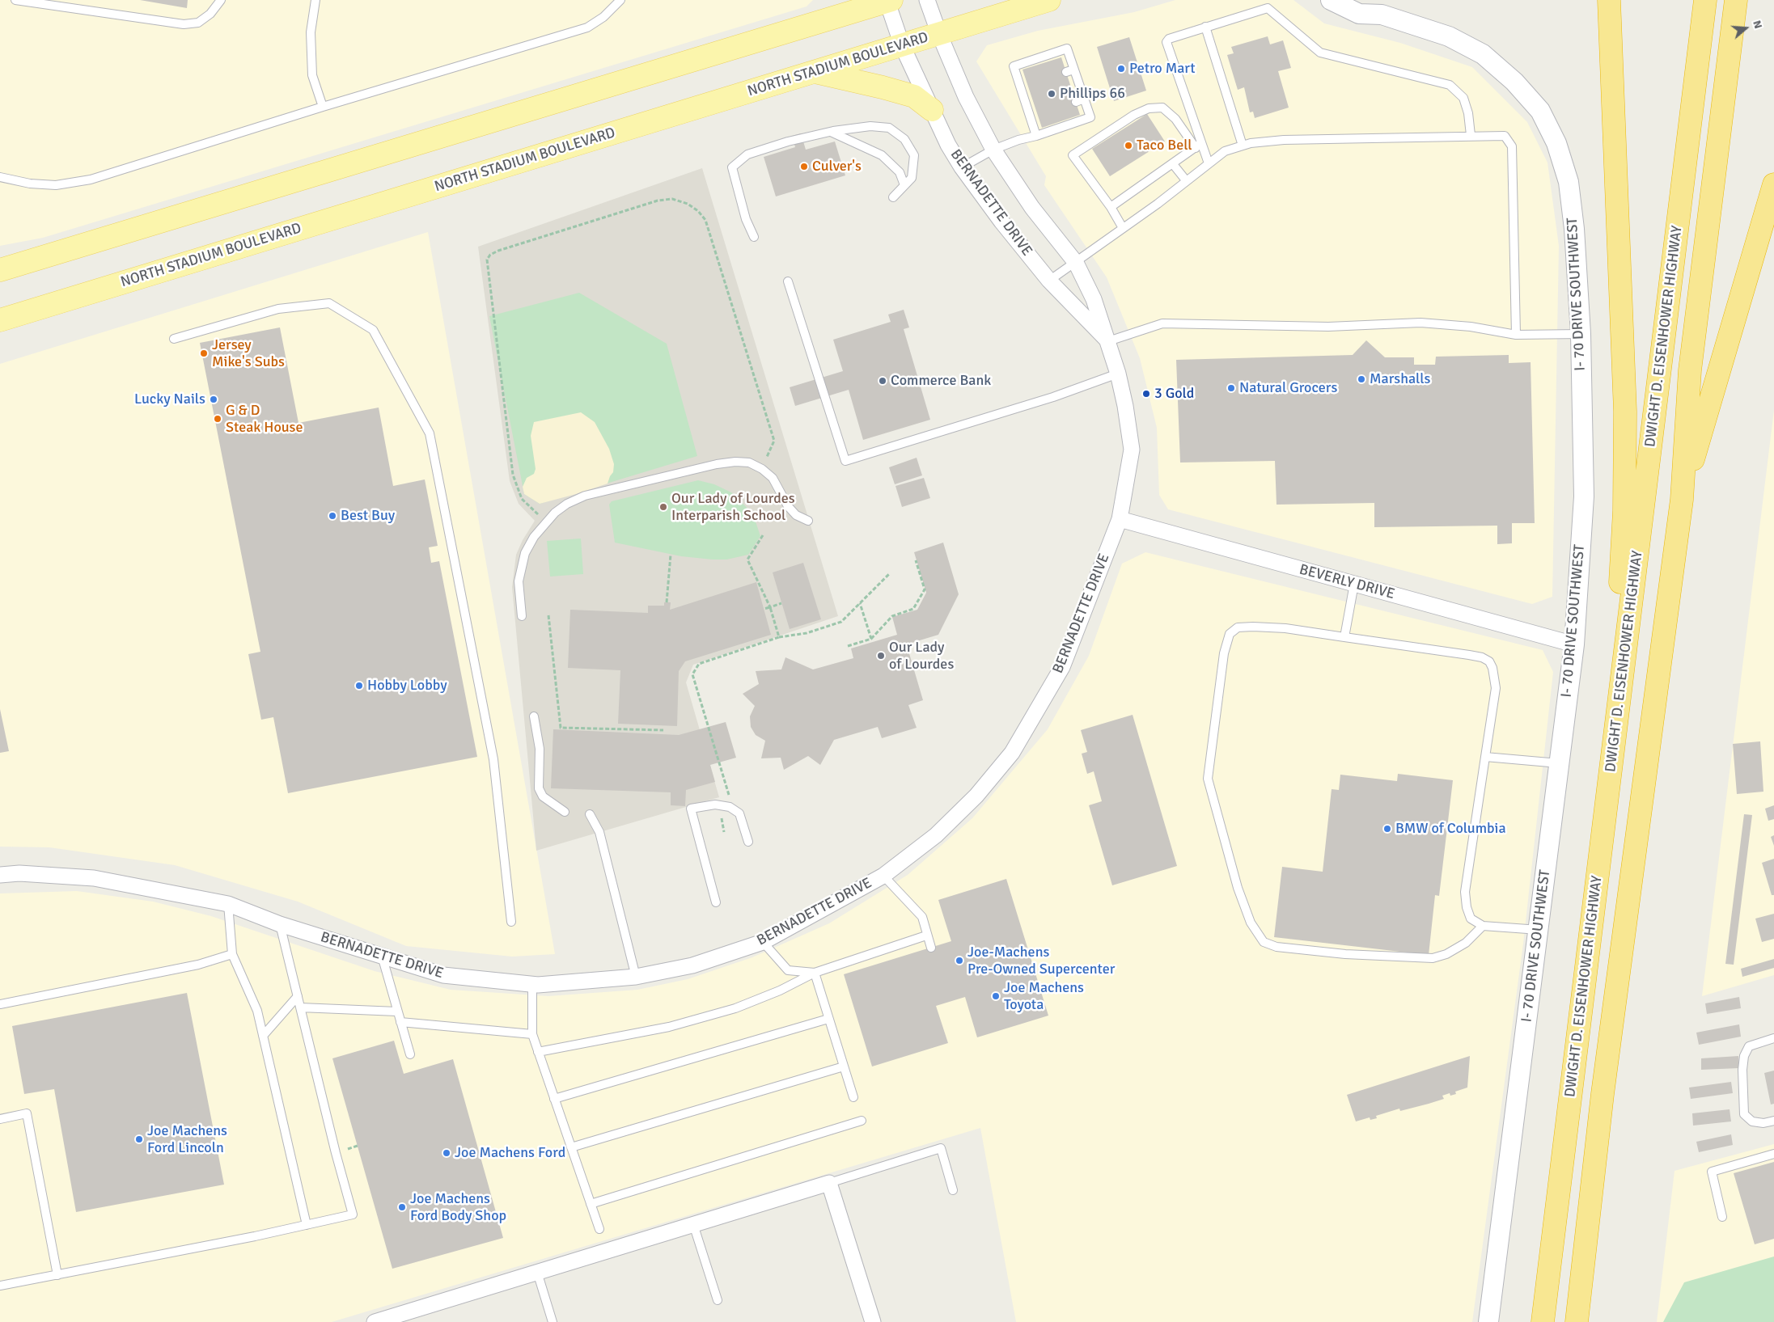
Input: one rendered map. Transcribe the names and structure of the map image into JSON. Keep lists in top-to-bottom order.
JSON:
{
  "streets": {
    "highway": ["DWIGHT D. EISENHOWER HIGHWAY"],
    "main road": ["NORTH STADIUM BOULEVARD"],
    "street": ["BERNADETTE DRIVE", "I- 70 DRIVE SOUTHWEST", "BEVERLY DRIVE"]
  },
  "crossings": [
    ["NORTH STADIUM BOULEVARD", "BERNADETTE DRIVE"],
    ["BERNADETTE DRIVE", "BEVERLY DRIVE"],
    ["I- 70 DRIVE SOUTHWEST", "BEVERLY DRIVE"]
  ],
  "places": [
    "Petro Mart",
    "Phillips 66",
    "Taco Bell",
    "Culver's",
    "Jersey Mike's Subs",
    "Marshalls",
    "Commerce Bank",
    "Natural Grocers",
    "3 Gold",
    "Lucky Nails",
    "G & D Steak House",
    "Our Lady of Lourdes Interparish School",
    "Best Buy",
    "Our Lady of Lourdes",
    "Hobby Lobby",
    "BMW of Columbia",
    "Joe-Machens Pre-Owned Supercenter",
    "Joe Machens Toyota",
    "Joe Machens Ford Lincoln",
    "Joe Machens Ford",
    "Joe Machens Ford Body Shop"
  ],
  "north": "right"
}
